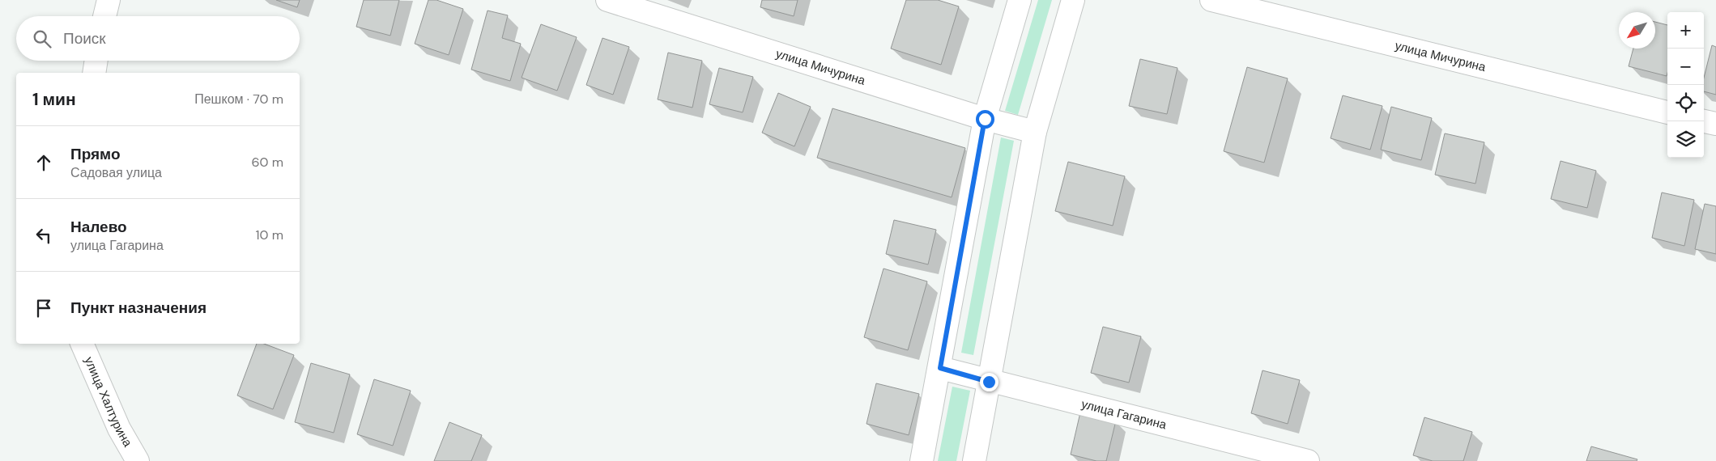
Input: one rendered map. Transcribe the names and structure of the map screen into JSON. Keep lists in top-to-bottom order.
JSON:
{
  "streets": {
    "street": ["улица Мичурина", "улица Халтурина", "улица Гагарина"]
  },
  "north": "bottom left",
  "page": {
    "map_buttons": ["+", "−"],
    "search": "Поиск",
    "heading": ["1 мин", "Пешком · 70 m"],
    "list": [
      ["Прямо", "Садовая улица", "60 m"],
      ["Налево", "улица Гагарина", "10 m"],
      "Пункт назначения"
    ]
  }
}
